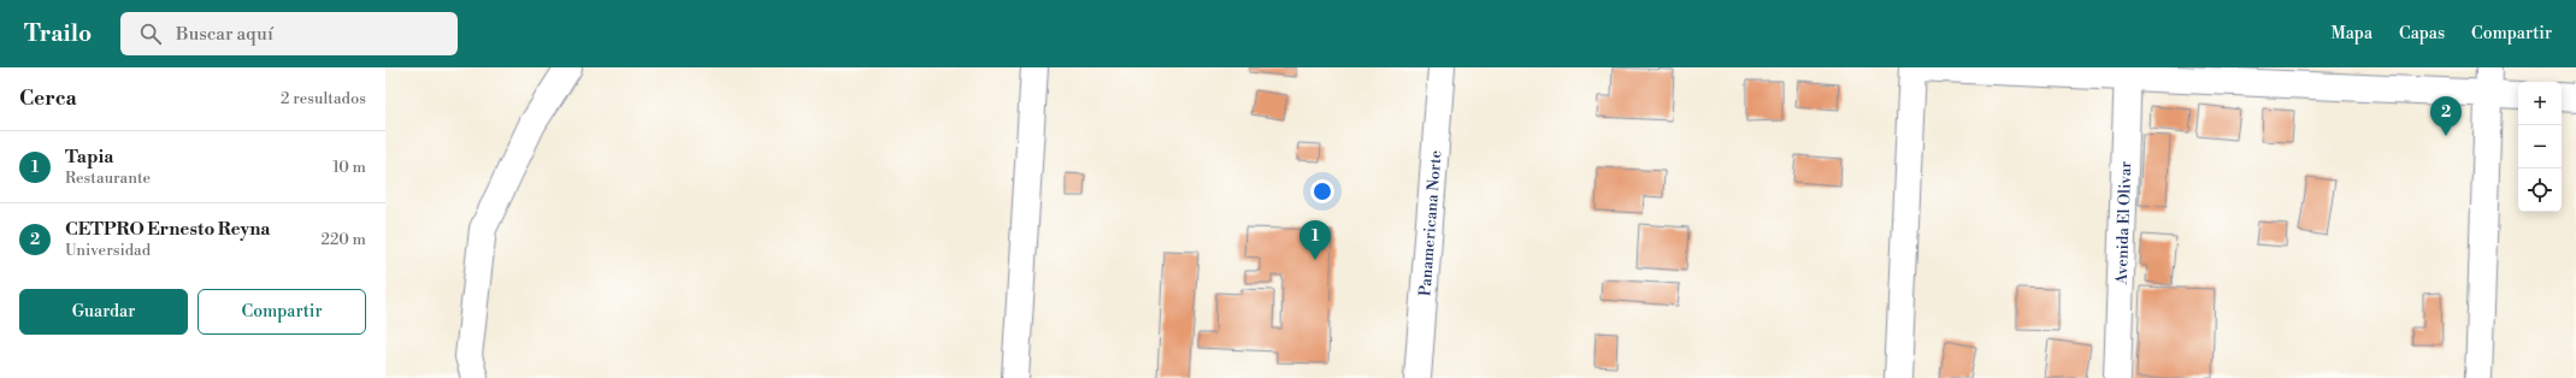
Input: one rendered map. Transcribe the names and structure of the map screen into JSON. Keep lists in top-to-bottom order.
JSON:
{
  "streets": {
    "main road": ["Panamericana Norte", "Avenida El Olivar"]
  },
  "page": {
    "header": "Trailo",
    "search": "Buscar aquí",
    "nav": ["Mapa", "Capas", "Compartir"],
    "heading": ["Cerca", "2 resultados"],
    "map_buttons": ["+", "−"],
    "pins": ["2", "1"],
    "list": [
      {
        "mark": "1",
        "name": "Tapia",
        "note": "Restaurante",
        "value": "10 m"
      },
      {
        "mark": "2",
        "name": "CETPRO Ernesto Reyna",
        "note": "Universidad",
        "value": "220 m"
      }
    ],
    "buttons": ["Guardar", "Compartir"]
  }
}
